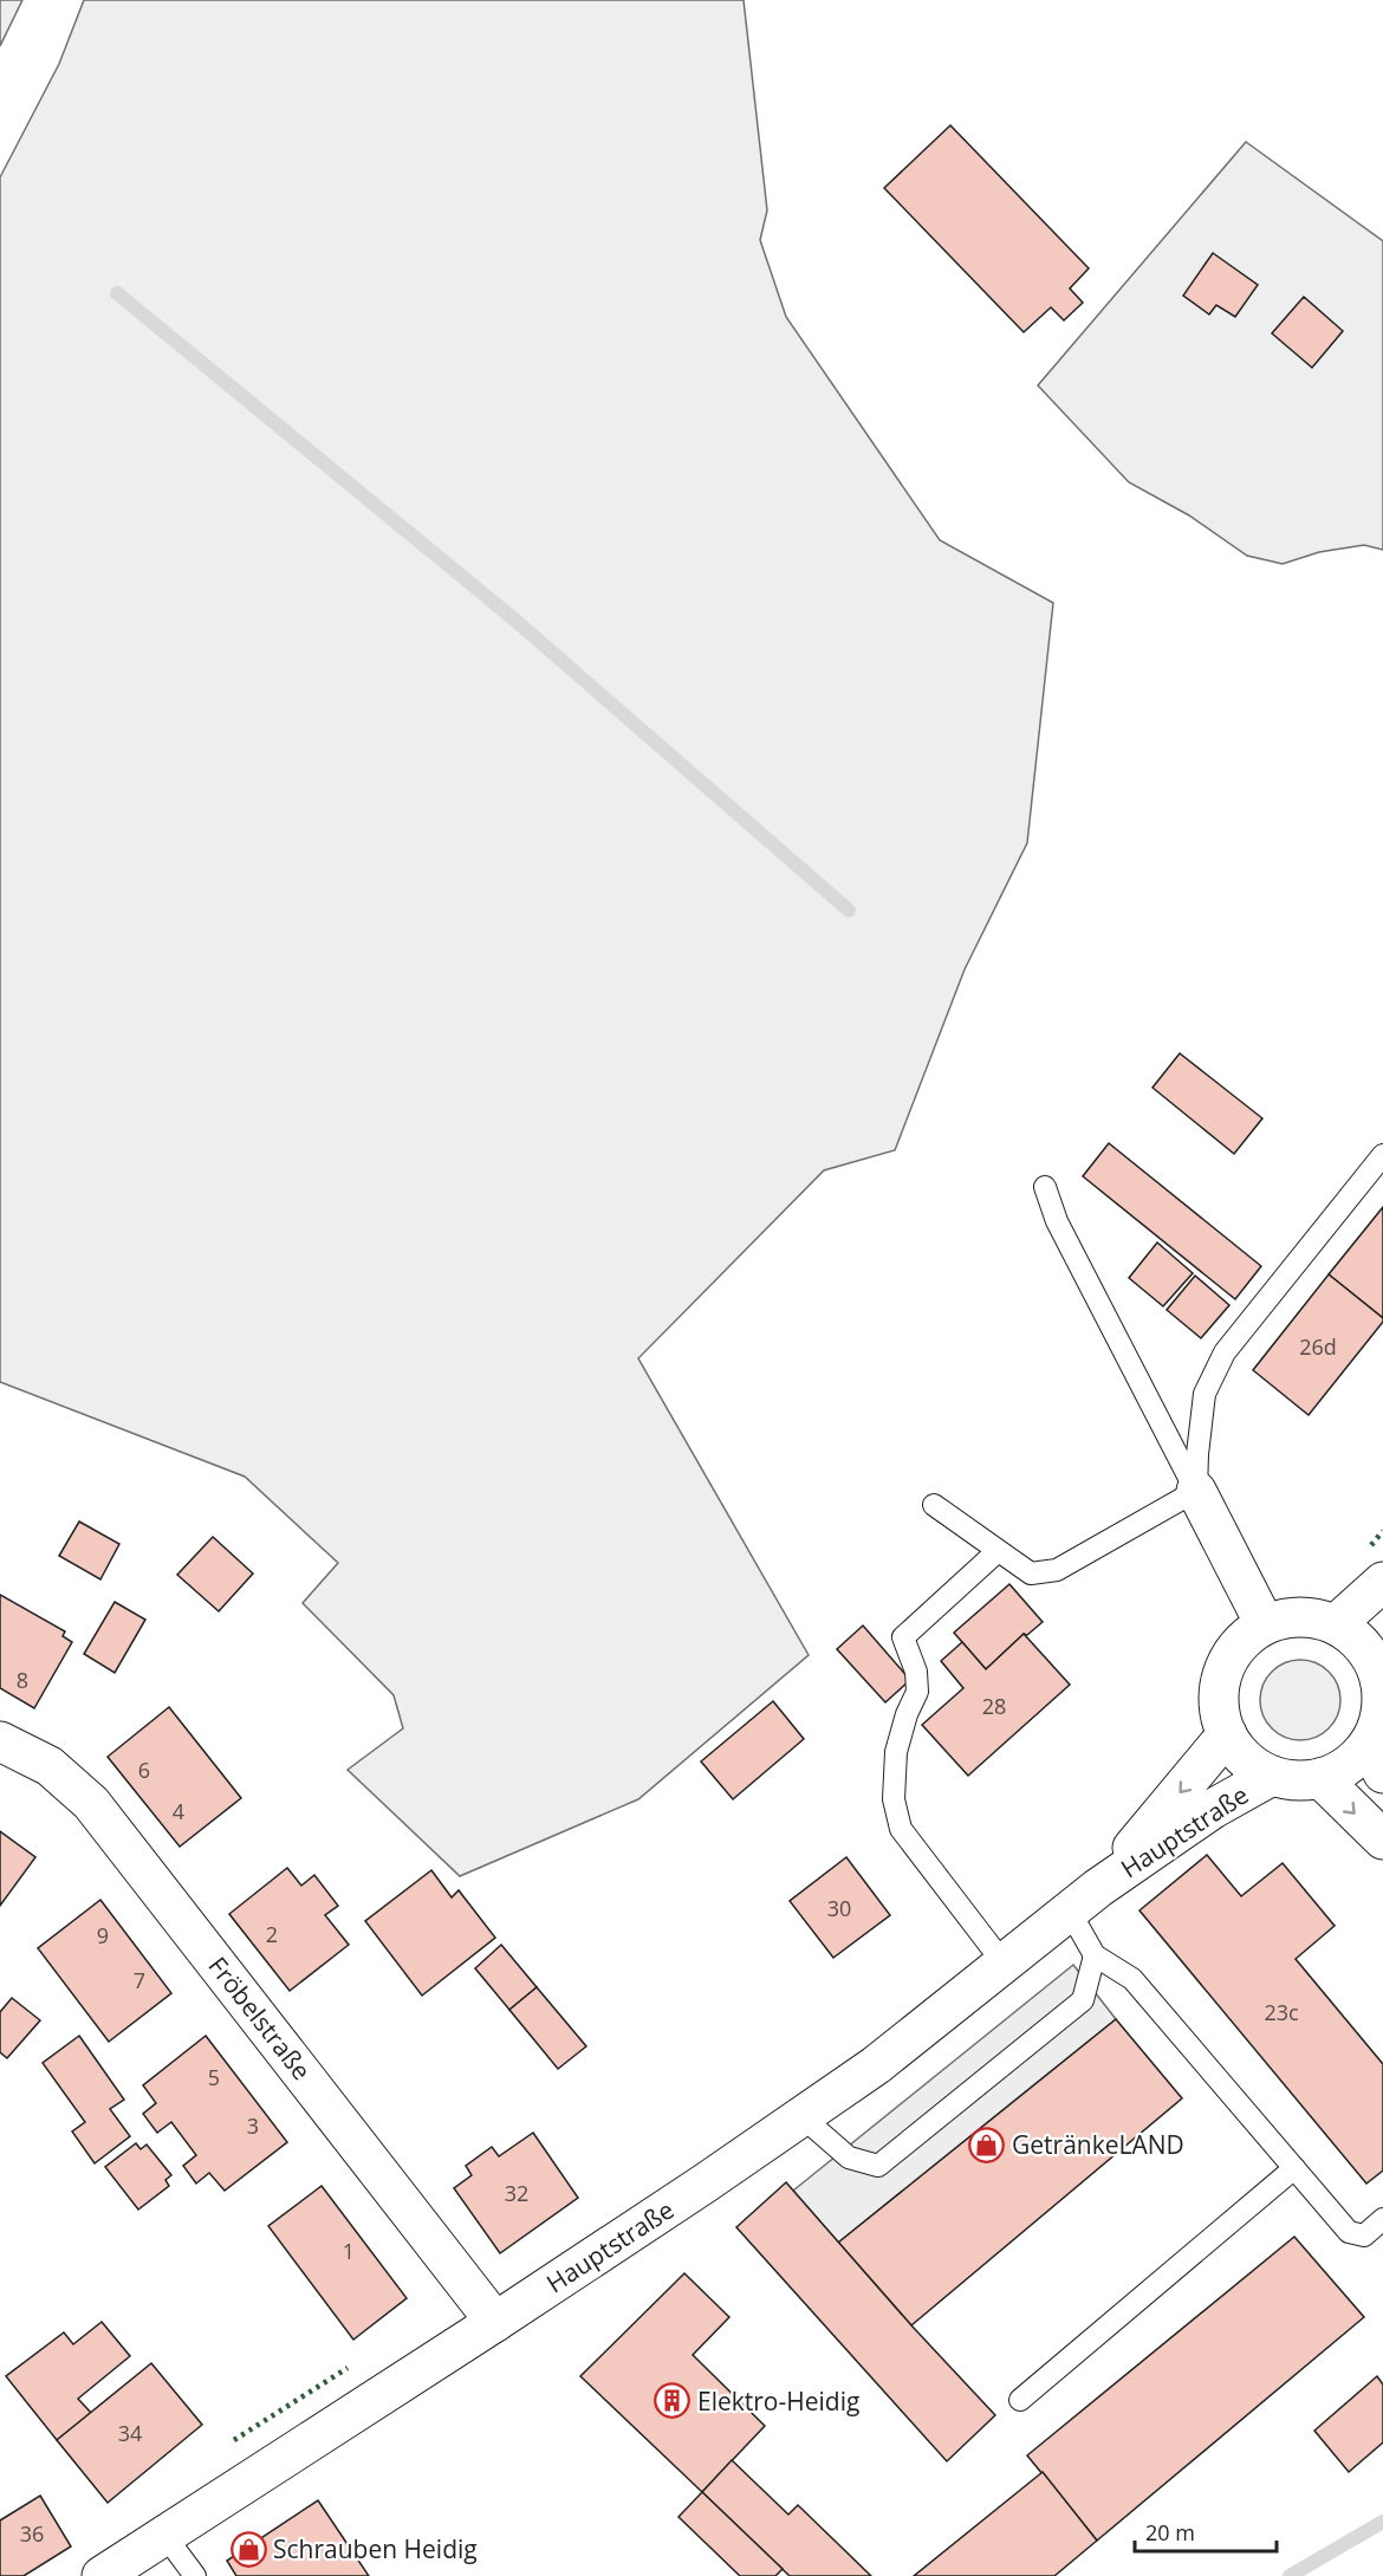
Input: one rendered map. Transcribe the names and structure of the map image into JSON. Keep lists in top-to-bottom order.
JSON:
{
  "streets": {
    "main road": ["Hauptstraße", "Fröbelstraße"]
  },
  "crossings": [
    ["Hauptstraße", "Fröbelstraße"]
  ],
  "places": {
    "shop": ["GetränkeLAND", "Schrauben Heidig"],
    "building": ["Elektro-Heidig"]
  },
  "house_numbers": [
    "26d",
    "8",
    "28",
    "6",
    "4",
    "30",
    "2",
    "9",
    "7",
    "23c",
    "5",
    "3",
    "32",
    "1",
    "34",
    "36"
  ],
  "scale_bar": "20 m"
}
